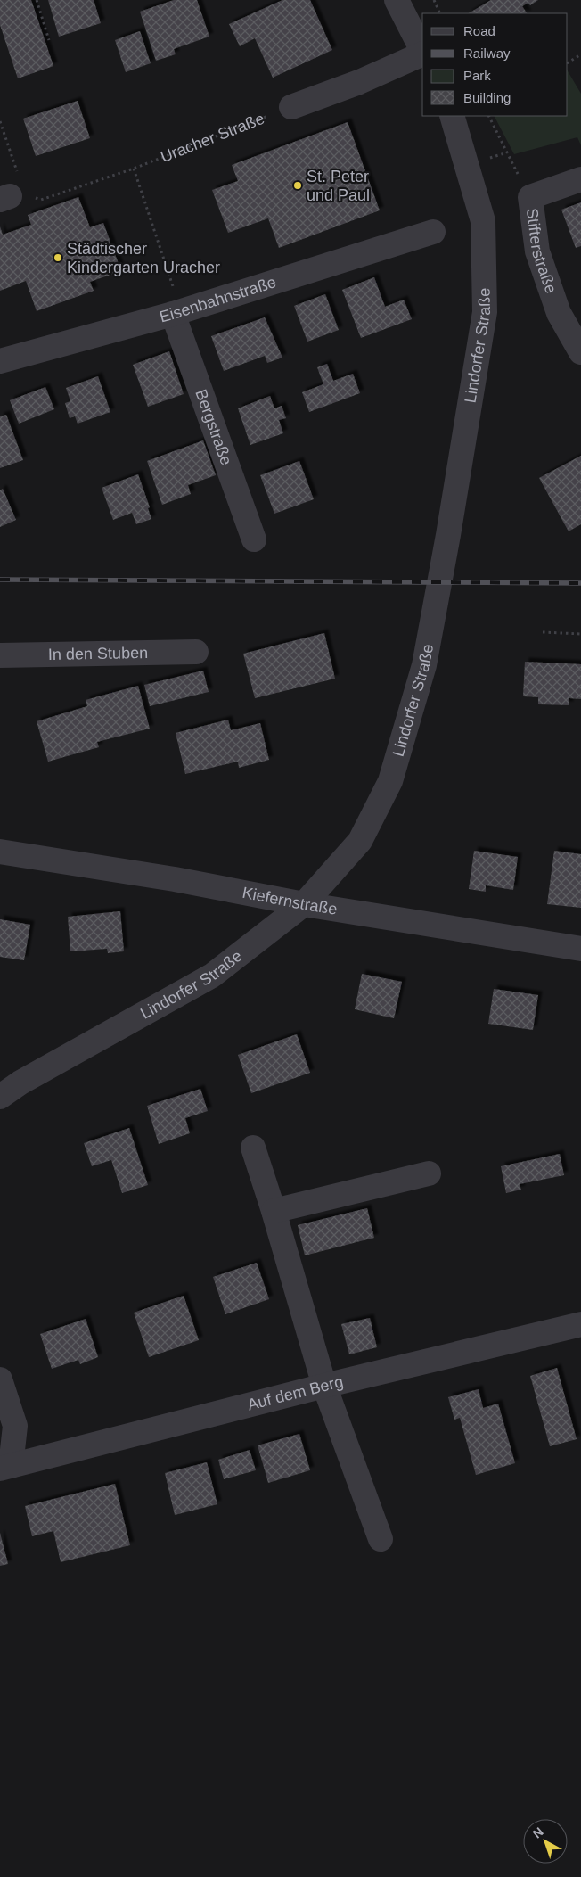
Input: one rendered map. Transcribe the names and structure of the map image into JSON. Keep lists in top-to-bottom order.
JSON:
{
  "streets": {
    "street": [
      "Stifterstraße",
      "Eisenbahnstraße",
      "Lindorfer Straße",
      "Bergstraße",
      "In den Stuben",
      "Kiefernstraße",
      "Auf dem Berg"
    ],
    "path": ["Uracher Straße"]
  },
  "crossings": [
    ["Eisenbahnstraße", "Bergstraße"],
    ["Lindorfer Straße", "Kiefernstraße"]
  ],
  "places": ["St. Peter und Paul", "Städtischer Kindergarten Uracher"],
  "legend": [
    "Road",
    "Railway",
    "Park",
    "Building"
  ],
  "north": "top left"
}
